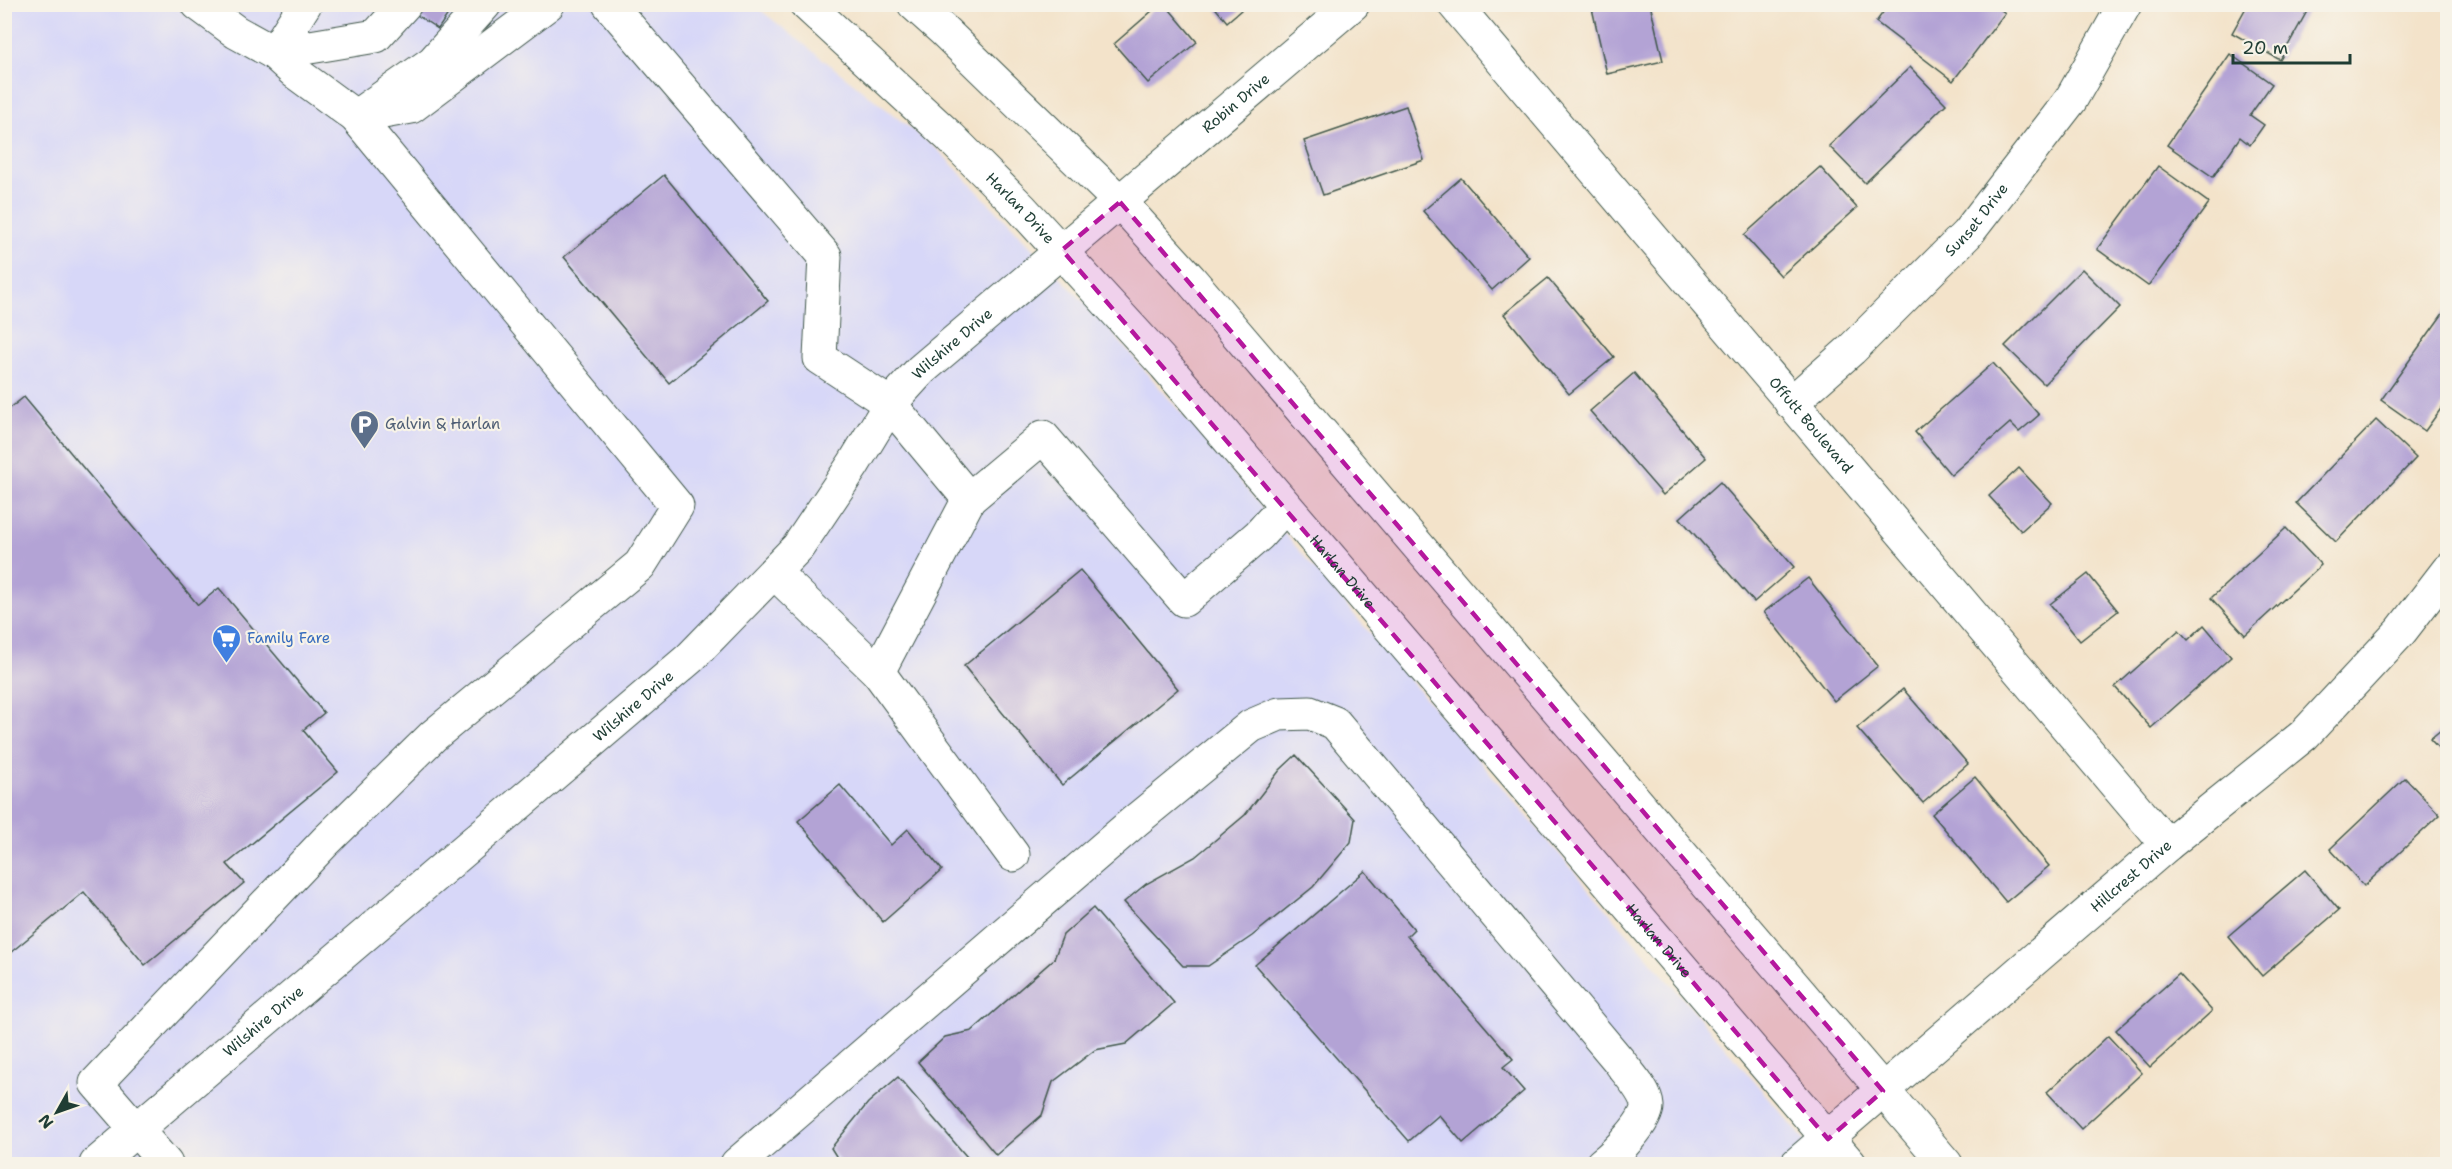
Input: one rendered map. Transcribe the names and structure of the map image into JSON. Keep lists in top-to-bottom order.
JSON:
{
  "streets": {
    "street": [
      "Robin Drive",
      "Harlan Drive",
      "Sunset Drive",
      "Wilshire Drive",
      "Offutt Boulevard",
      "Hillcrest Drive"
    ]
  },
  "crossings": [
    ["Robin Drive", "Wilshire Drive"],
    ["Harlan Drive", "Wilshire Drive"],
    ["Harlan Drive", "Hillcrest Drive"],
    ["Sunset Drive", "Offutt Boulevard"],
    ["Offutt Boulevard", "Hillcrest Drive"]
  ],
  "places": {
    "parking": ["Galvin & Harlan"],
    "supermarket": ["Family Fare"]
  },
  "scale_bar": "20 m",
  "north": "bottom left"
}
